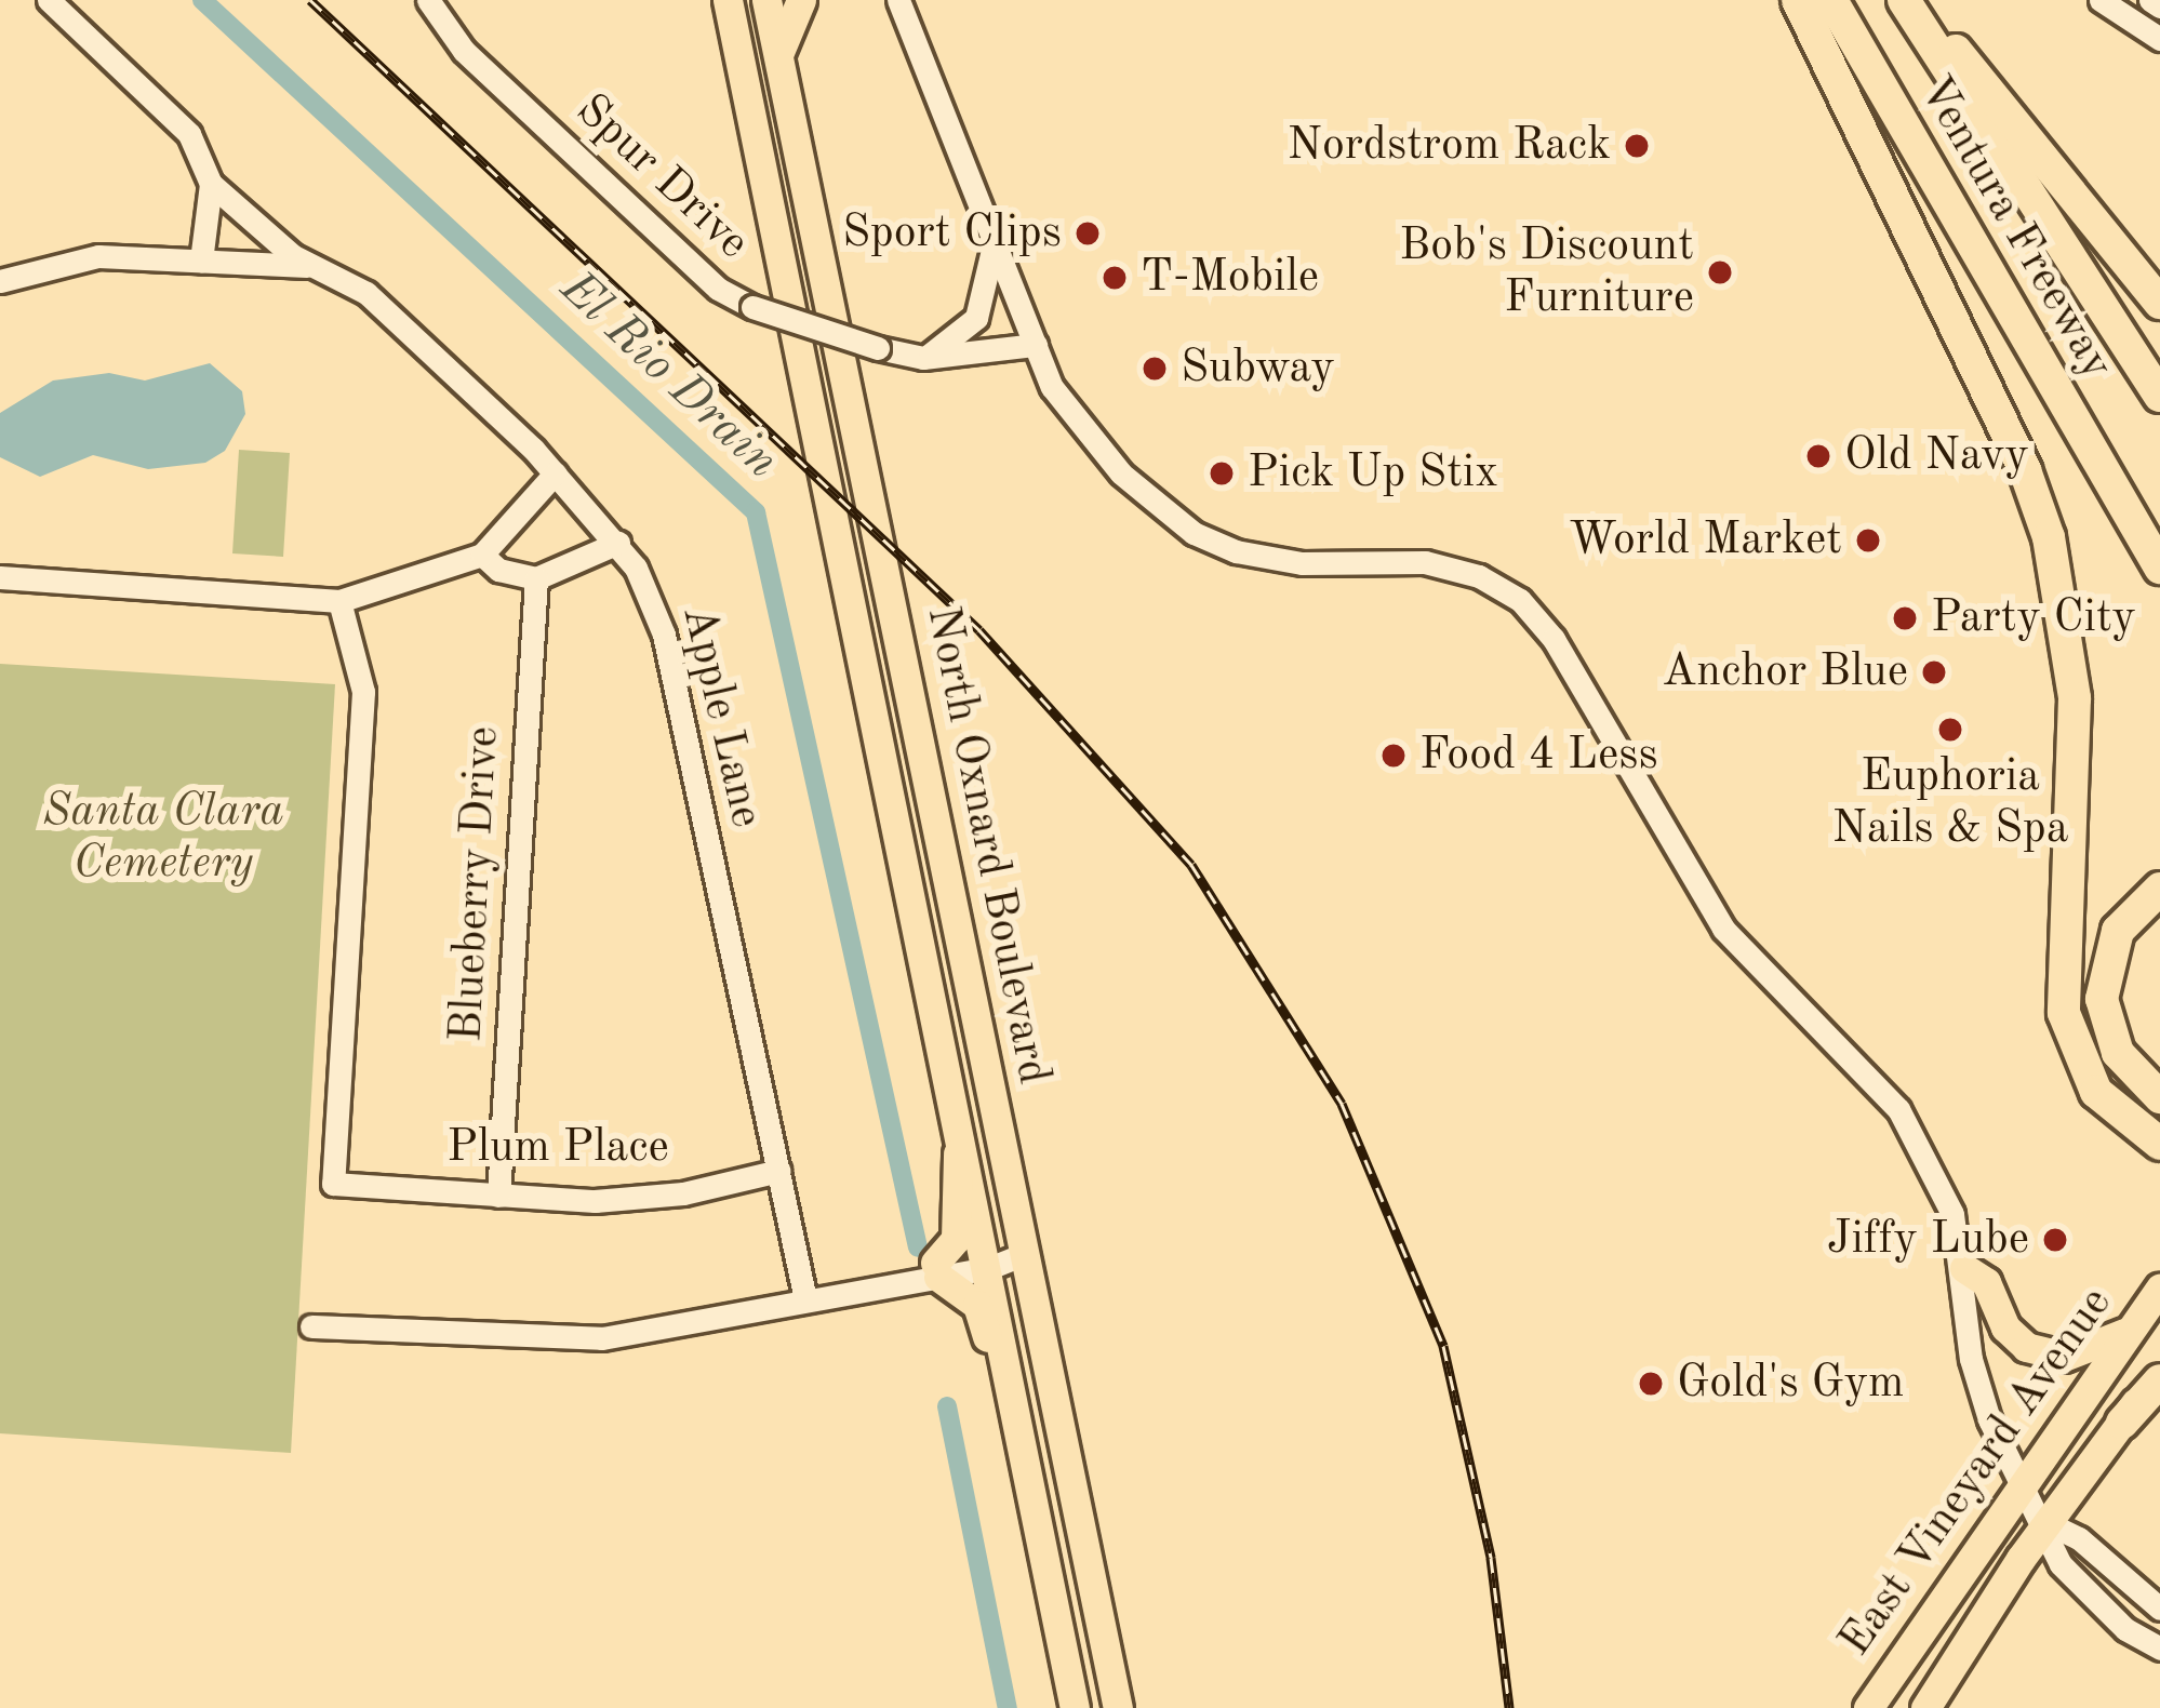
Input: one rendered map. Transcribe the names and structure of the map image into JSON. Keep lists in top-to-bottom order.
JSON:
{
  "streets": {
    "highway": ["Ventura Freeway"],
    "main road": ["North Oxnard Boulevard", "East Vineyard Avenue"],
    "street": [
      "Spur Drive",
      "Apple Lane",
      "Blueberry Drive",
      "Plum Place"
    ]
  },
  "crossings": [
    ["Apple Lane", "Plum Place"],
    ["Blueberry Drive", "Plum Place"]
  ],
  "water": ["El Rio Drain"],
  "parks": ["Santa Clara Cemetery"],
  "places": [
    "Nordstrom Rack",
    "Sport Clips",
    "Bob's Discount Furniture",
    "T-Mobile",
    "Subway",
    "Old Navy",
    "Pick Up Stix",
    "World Market",
    "Party City",
    "Anchor Blue",
    "Euphoria Nails & Spa",
    "Food 4 Less",
    "Jiffy Lube",
    "Gold's Gym"
  ]
}
